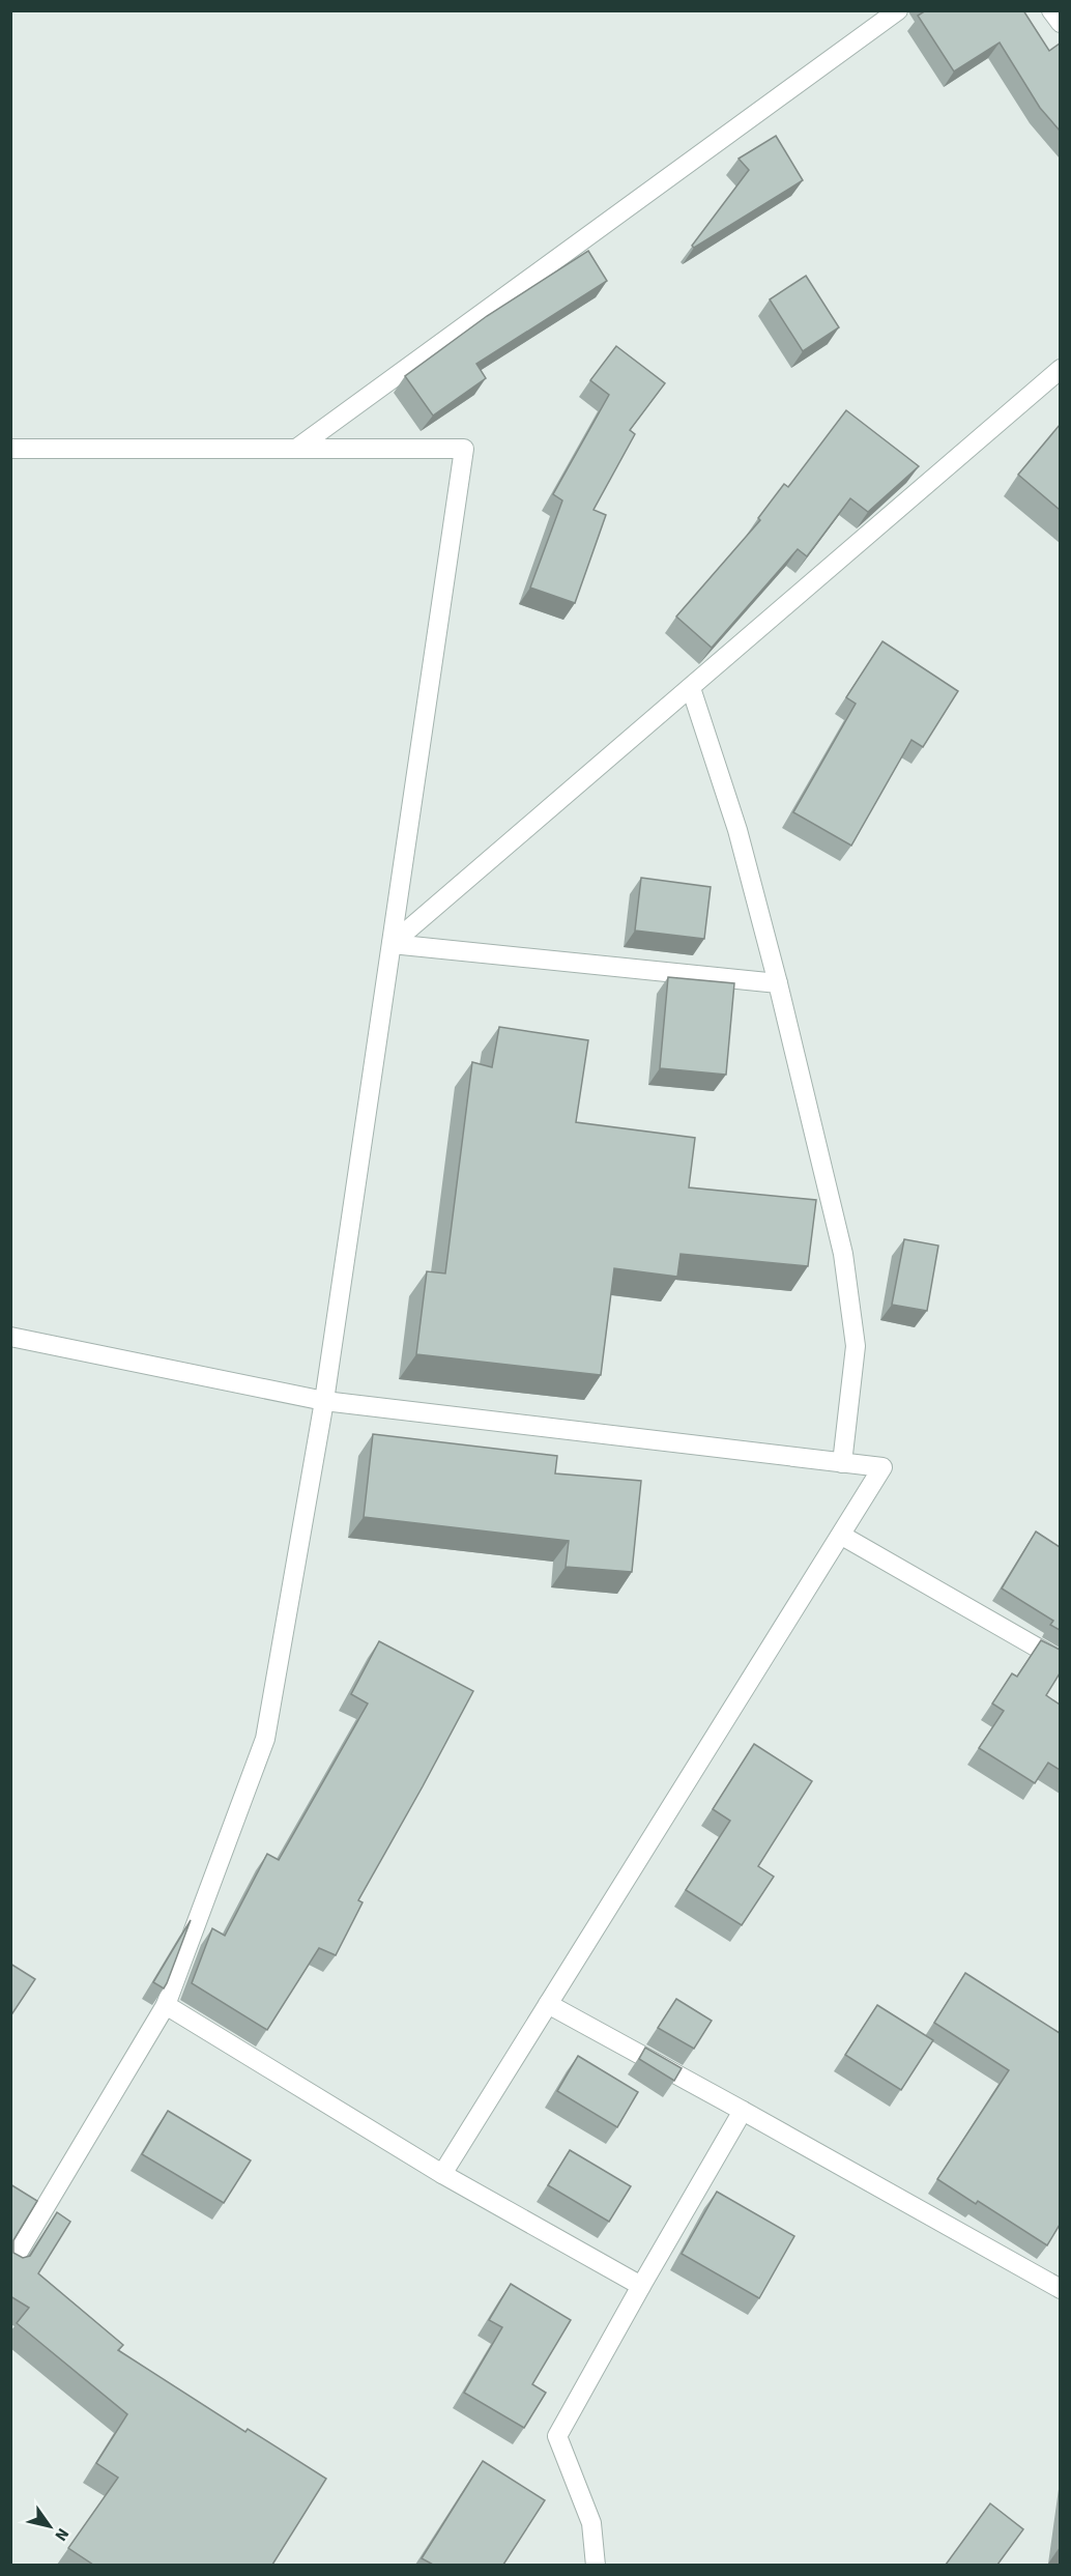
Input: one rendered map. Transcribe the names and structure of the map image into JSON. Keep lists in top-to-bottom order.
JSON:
{
  "north": "bottom right"
}
